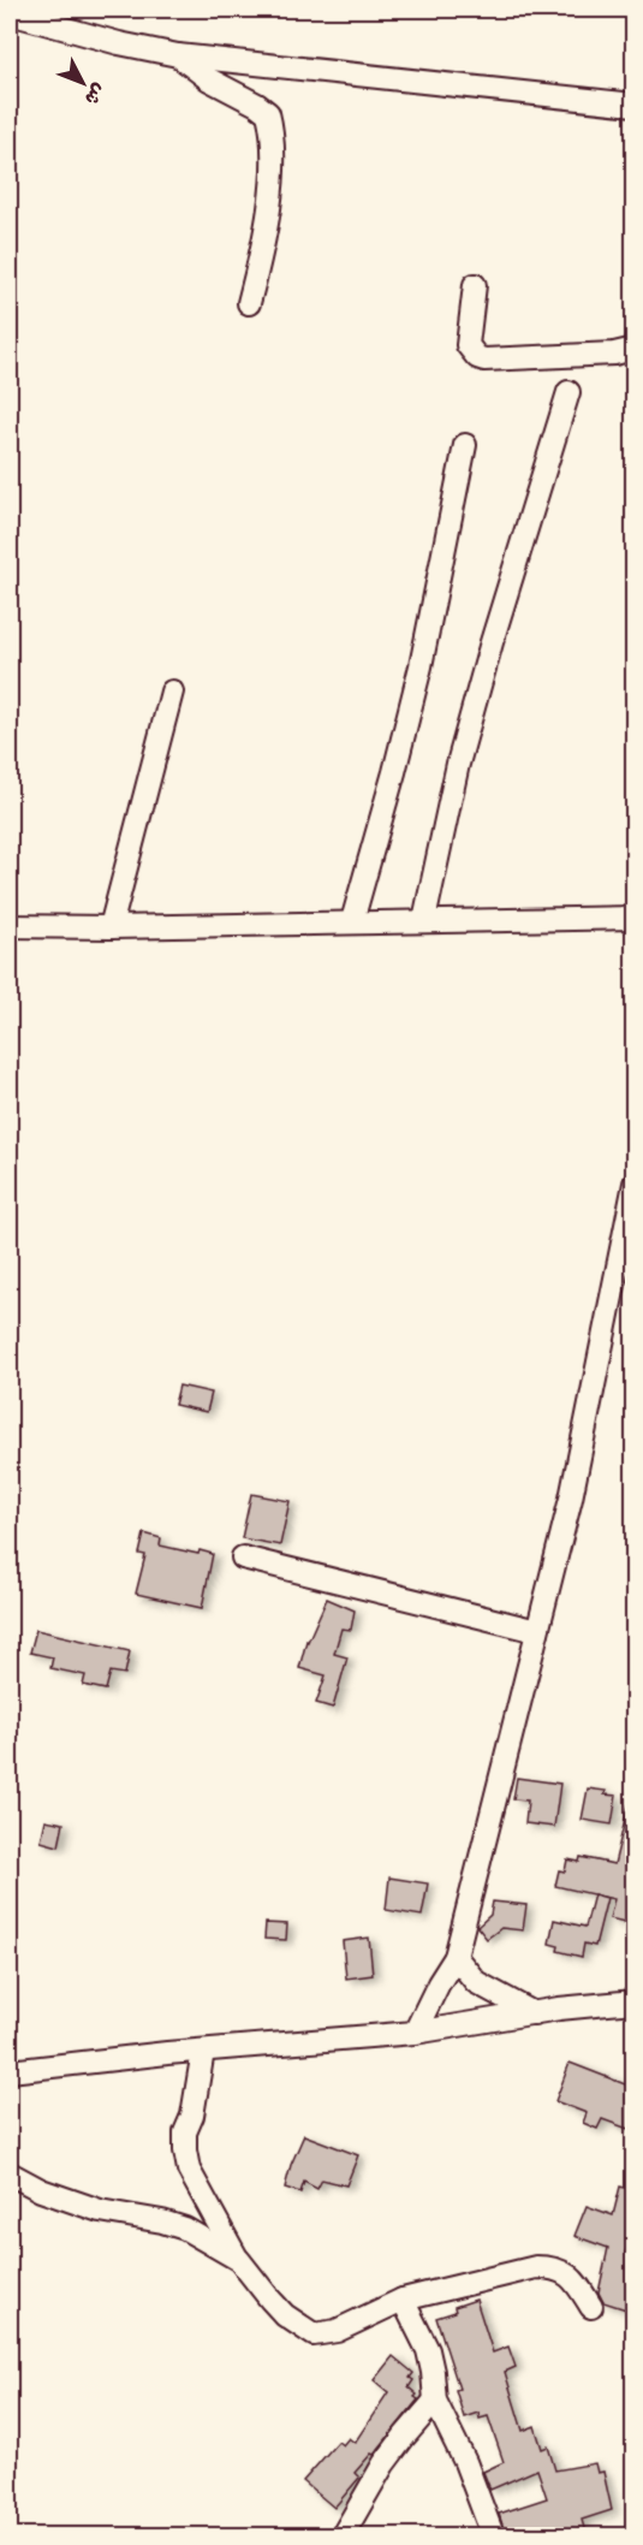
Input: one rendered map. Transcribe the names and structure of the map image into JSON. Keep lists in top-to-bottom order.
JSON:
{
  "north": "bottom right"
}
